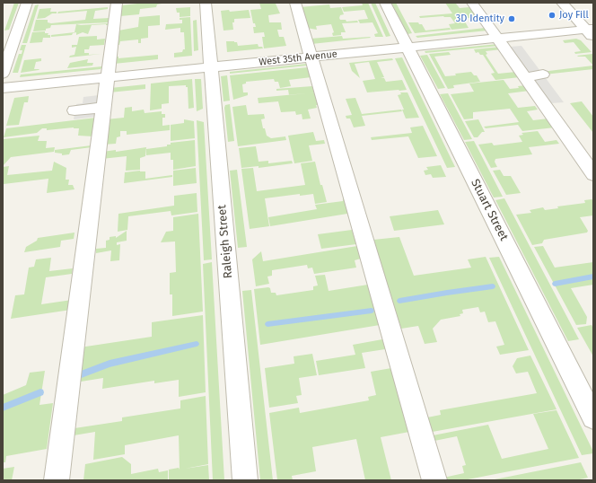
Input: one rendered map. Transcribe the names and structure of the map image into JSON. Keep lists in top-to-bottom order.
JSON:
{
  "streets": {
    "street": ["West 35th Avenue", "Stuart Street", "Raleigh Street"]
  },
  "crossings": [
    ["West 35th Avenue", "Stuart Street"],
    ["West 35th Avenue", "Raleigh Street"]
  ],
  "places": ["Joy Fill", "3D Identity"]
}
